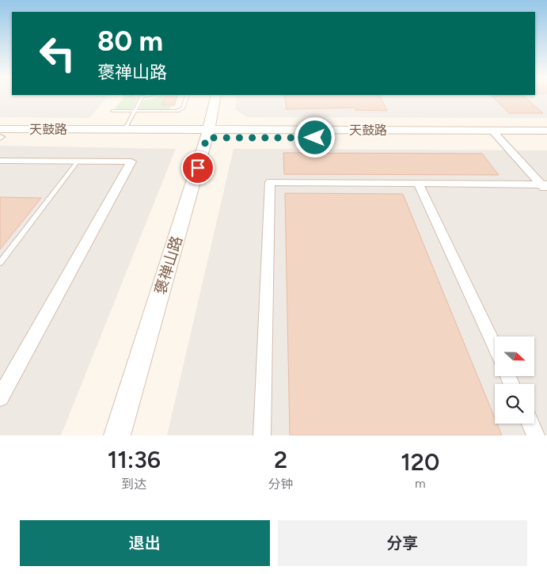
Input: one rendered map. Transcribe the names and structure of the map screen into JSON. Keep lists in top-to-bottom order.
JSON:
{
  "streets": {
    "main road": ["天鼓路", "褒禅山路"]
  },
  "crossings": [
    ["天鼓路", "褒禅山路"]
  ],
  "north": "right",
  "page": {
    "turn": ["80 m", "褒禅山路"],
    "eta": [
      "11:36",
      "到达",
      "2",
      "分钟",
      "120",
      "m"
    ],
    "buttons": ["退出", "分享"]
  }
}
